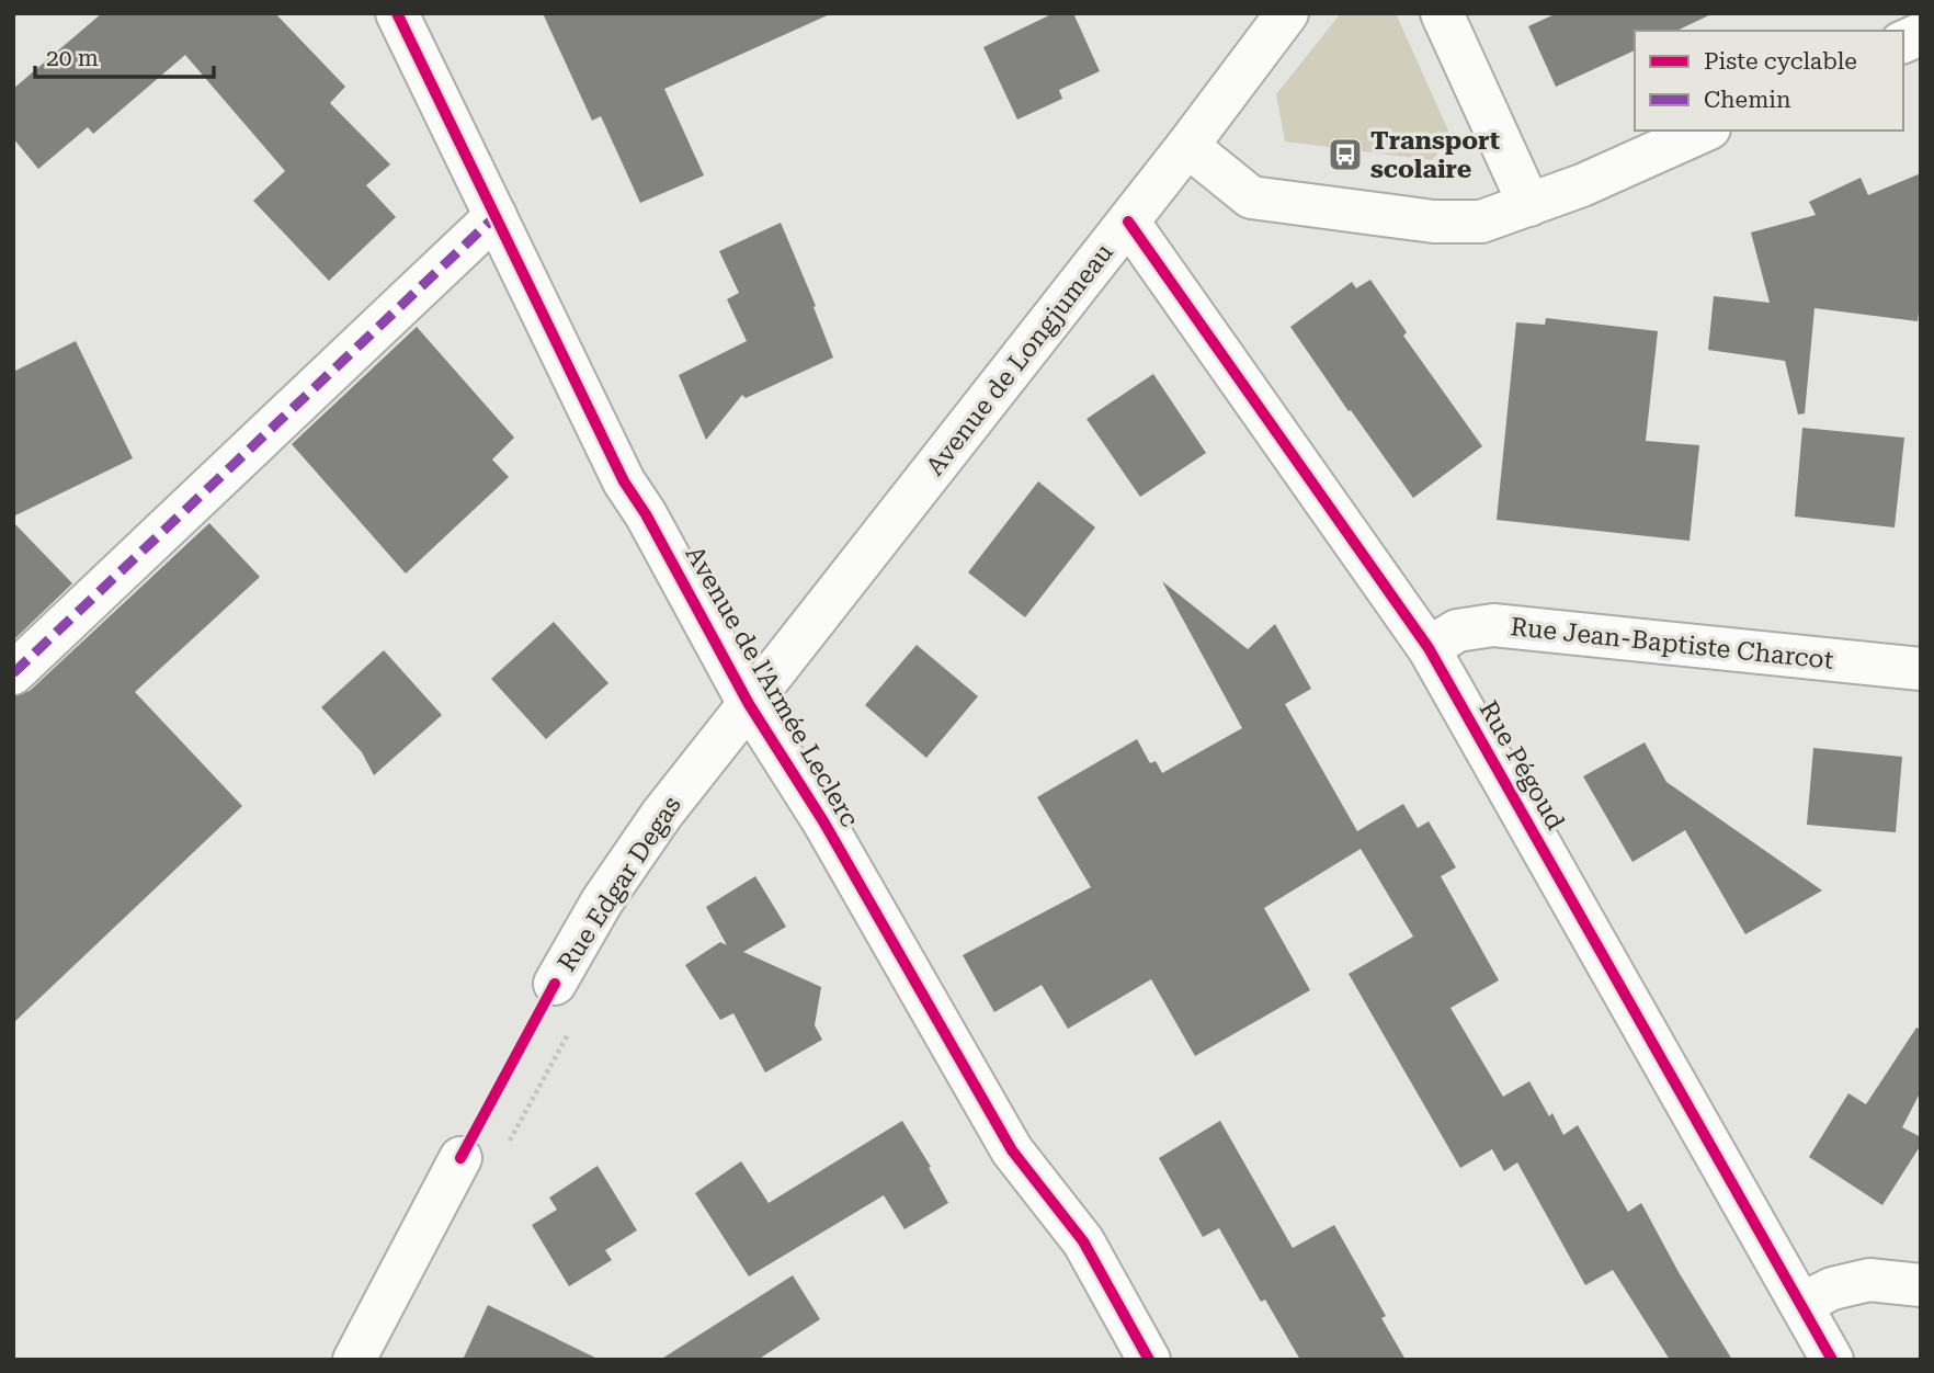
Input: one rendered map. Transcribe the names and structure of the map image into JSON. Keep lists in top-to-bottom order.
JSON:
{
  "streets": {
    "street": [
      "Avenue de Longjumeau",
      "Rue Jean-Baptiste Charcot",
      "Avenue de l'Armée Leclerc",
      "Rue Pégoud",
      "Rue Edgar Degas"
    ]
  },
  "crossings": [
    ["Avenue de Longjumeau", "Avenue de l'Armée Leclerc"],
    ["Avenue de Longjumeau", "Rue Pégoud"],
    ["Avenue de Longjumeau", "Rue Edgar Degas"],
    ["Rue Jean-Baptiste Charcot", "Rue Pégoud"],
    ["Avenue de l'Armée Leclerc", "Rue Edgar Degas"]
  ],
  "places": {
    "bus stop": ["Transport scolaire"]
  },
  "legend": ["Piste cyclable", "Chemin"],
  "scale_bar": "20 m"
}
